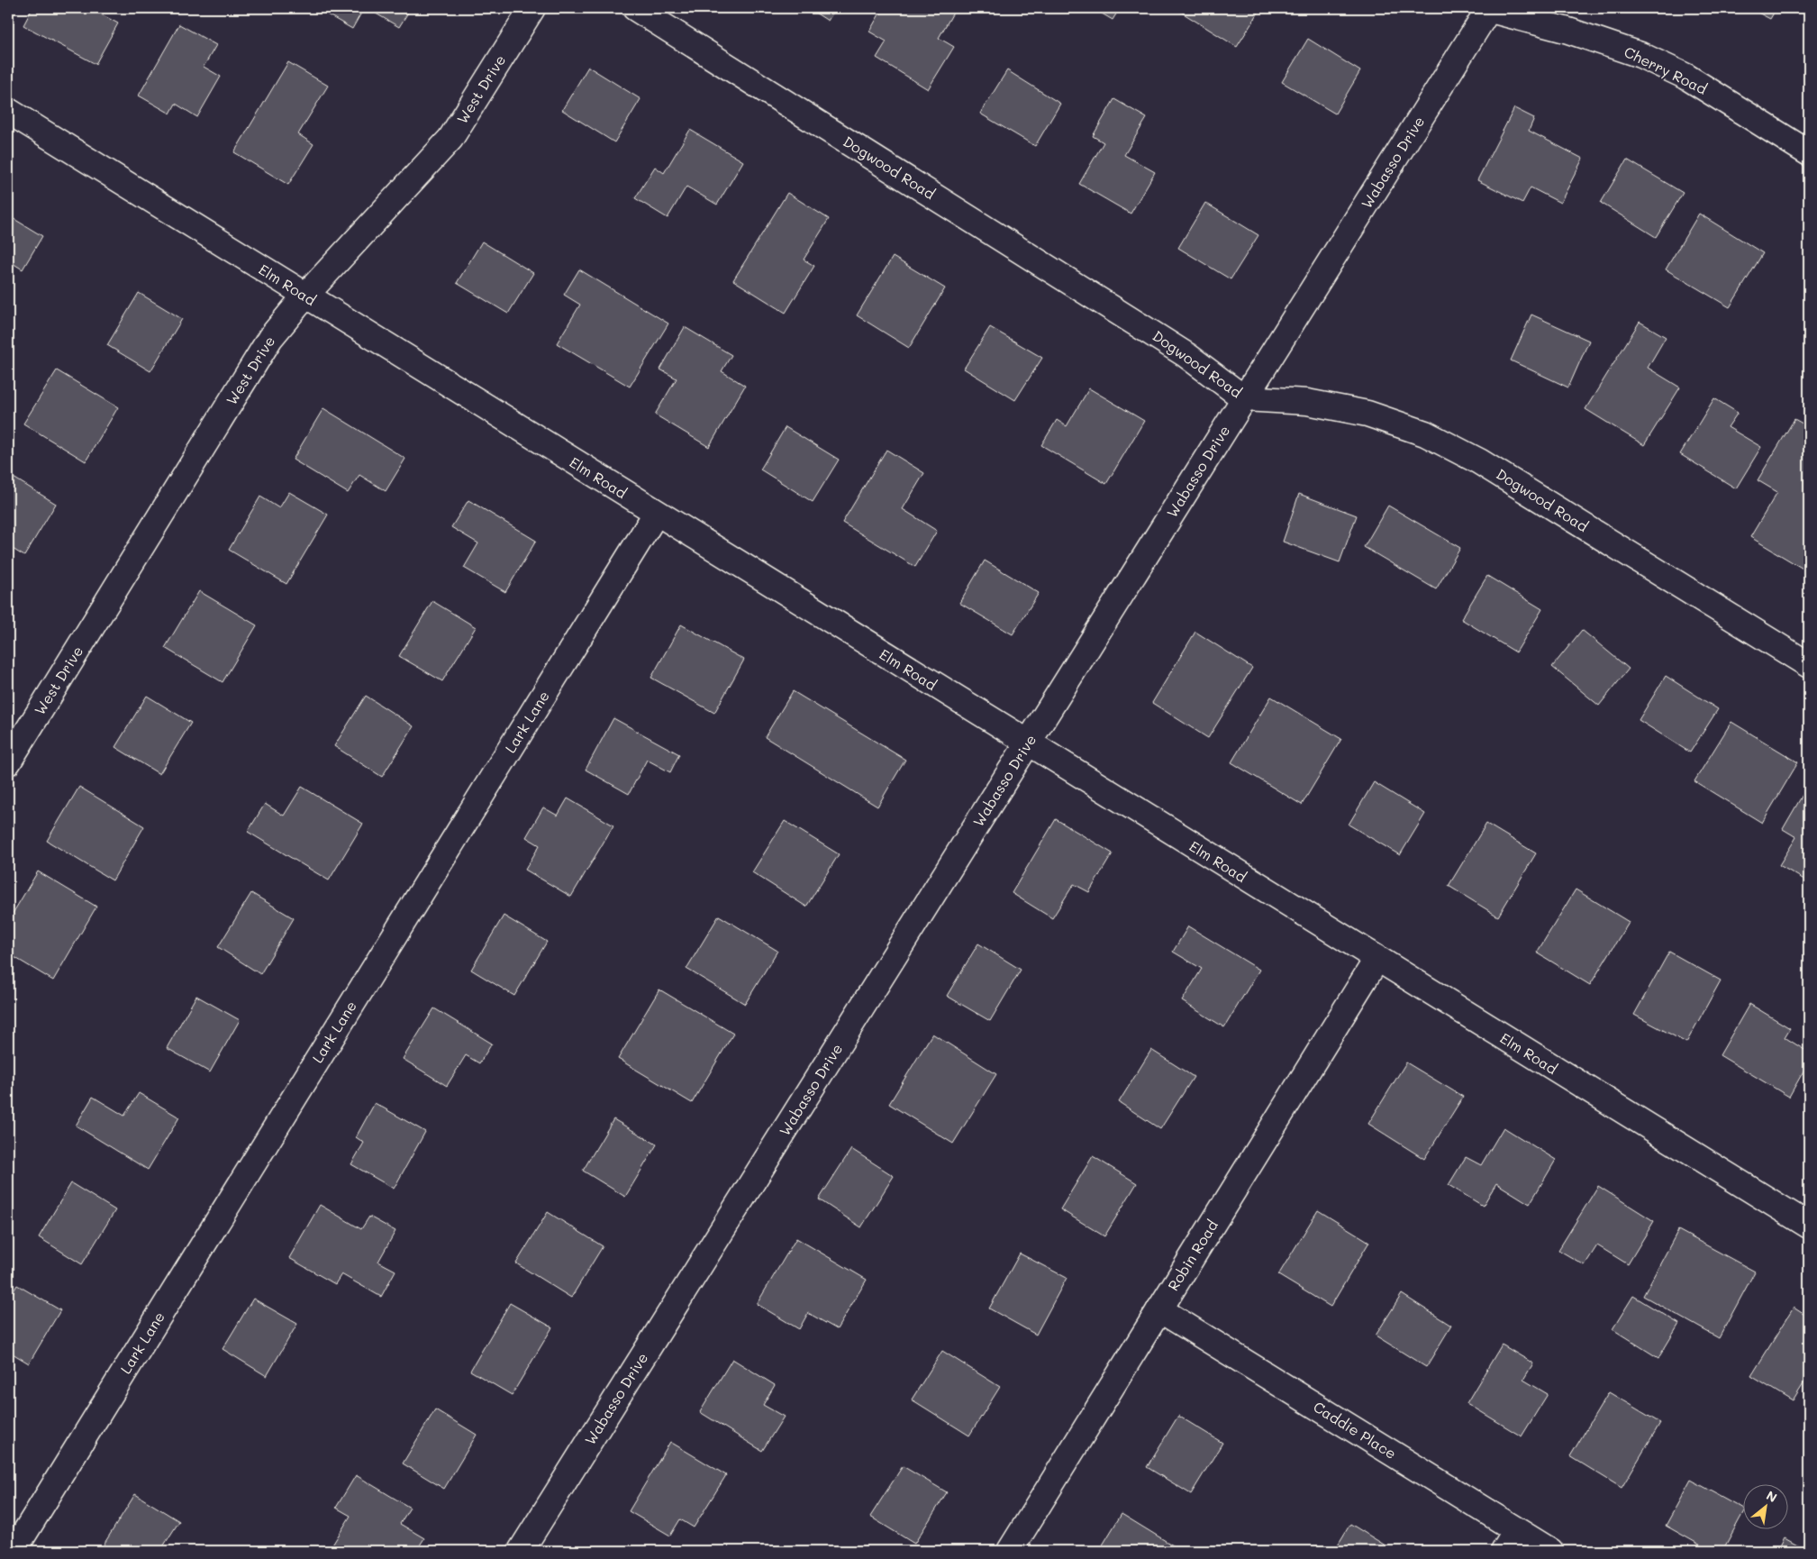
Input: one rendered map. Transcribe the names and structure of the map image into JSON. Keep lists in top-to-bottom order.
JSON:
{
  "streets": {
    "street": [
      "Cherry Road",
      "West Drive",
      "Wabasso Drive",
      "Dogwood Road",
      "Elm Road",
      "Lark Lane",
      "Robin Road",
      "Caddie Place"
    ]
  },
  "crossings": [
    ["Cherry Road", "Wabasso Drive"],
    ["West Drive", "Elm Road"],
    ["Wabasso Drive", "Dogwood Road"],
    ["Wabasso Drive", "Elm Road"],
    ["Elm Road", "Lark Lane"],
    ["Elm Road", "Robin Road"],
    ["Robin Road", "Caddie Place"]
  ],
  "north": "top right"
}
